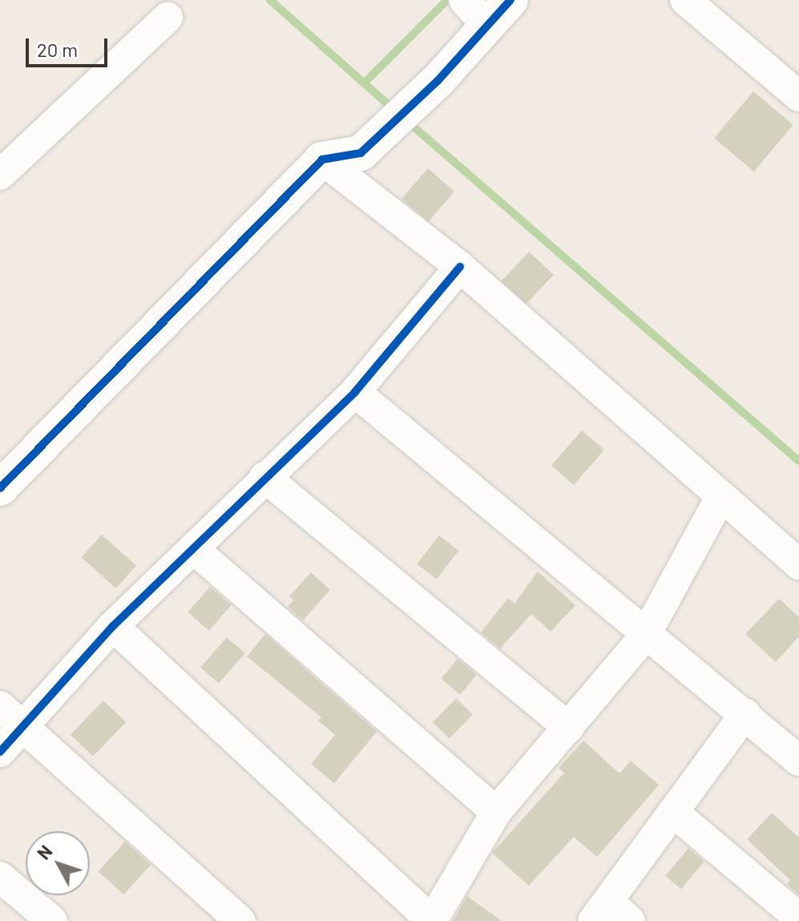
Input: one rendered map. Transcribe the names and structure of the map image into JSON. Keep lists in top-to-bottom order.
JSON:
{
  "scale_bar": "20 m",
  "north": "top left"
}
